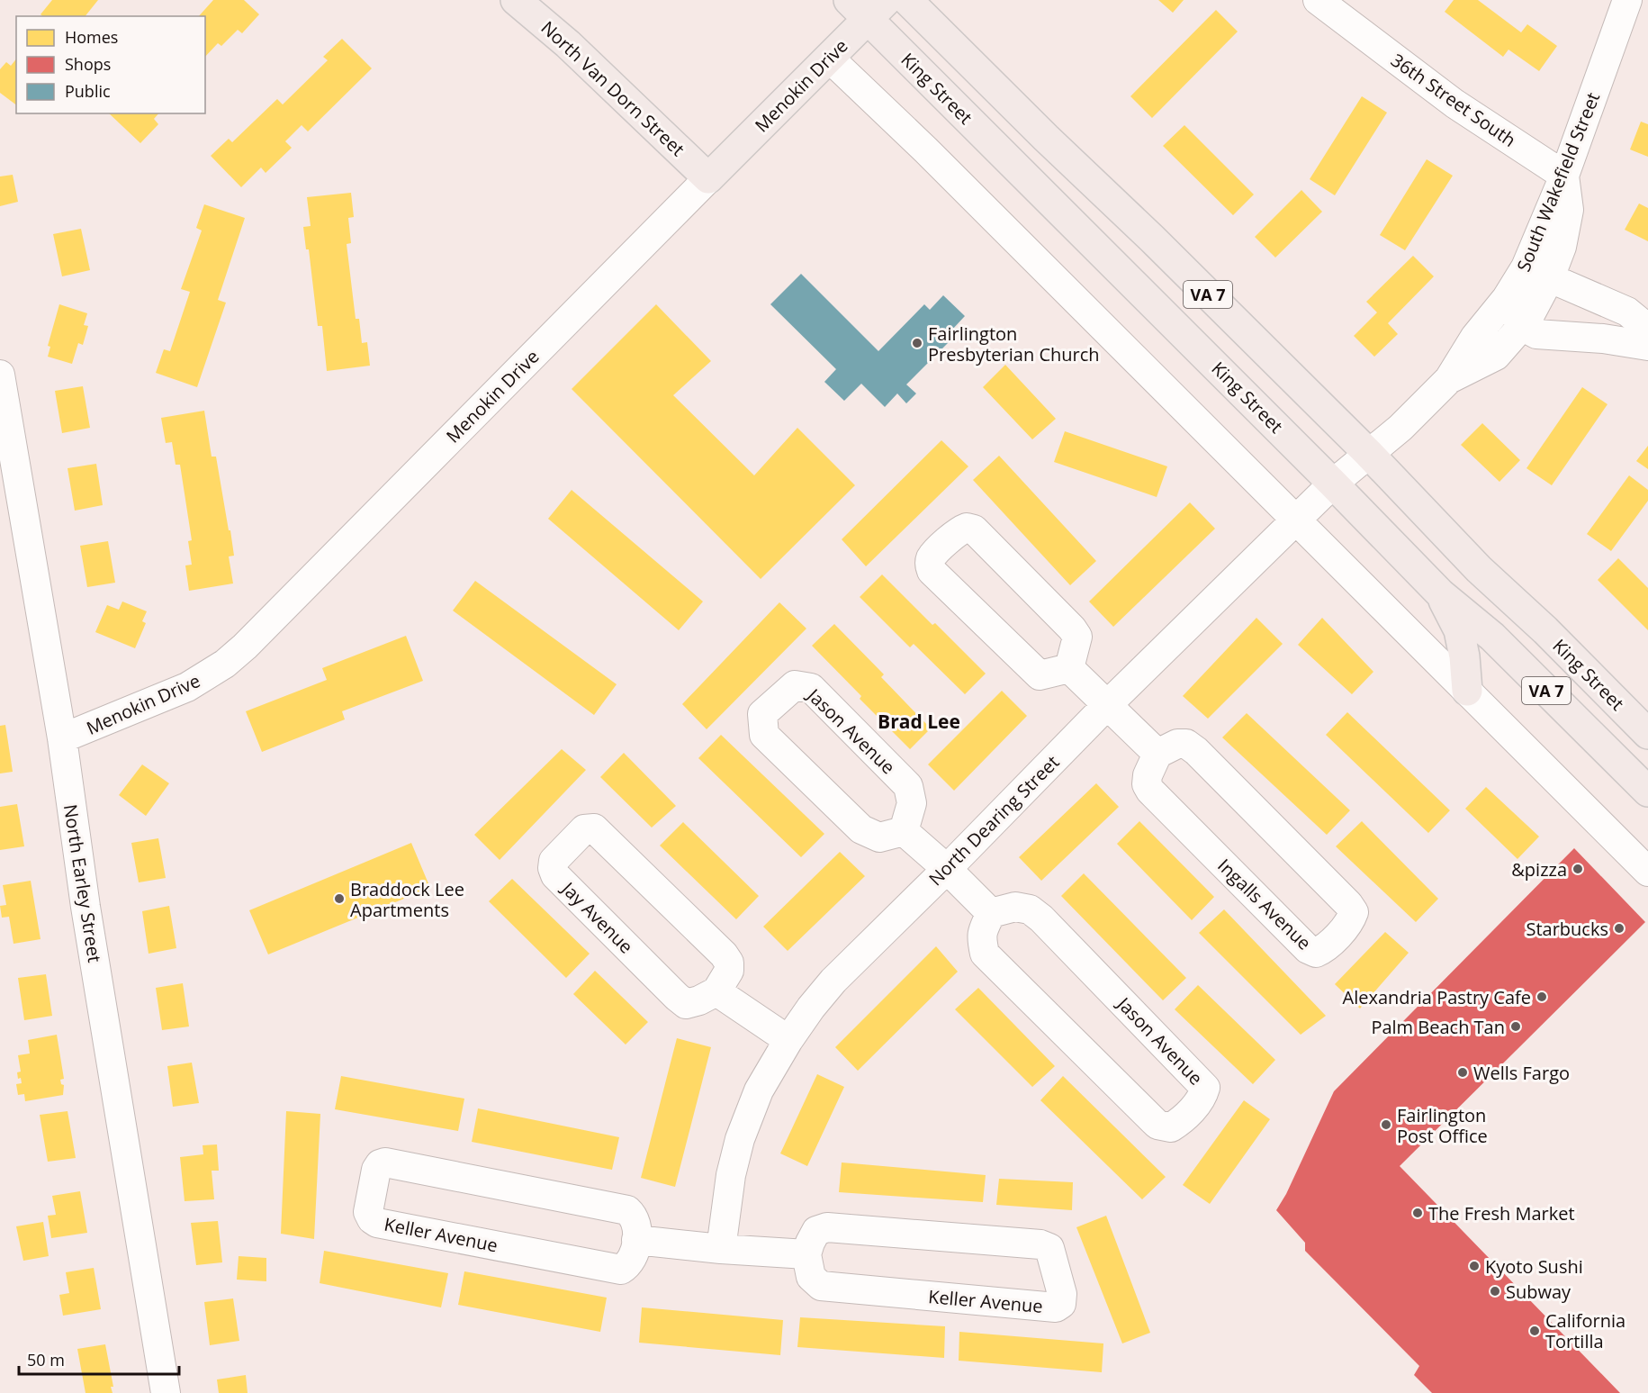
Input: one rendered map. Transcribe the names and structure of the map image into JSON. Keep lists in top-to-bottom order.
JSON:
{
  "streets": {
    "main road": [
      "Menokin Drive",
      "North Van Dorn Street",
      "King Street",
      "VA 7"
    ],
    "street": [
      "36th Street South",
      "South Wakefield Street",
      "Jason Avenue",
      "North Dearing Street",
      "North Earley Street",
      "Ingalls Avenue",
      "Jay Avenue",
      "Keller Avenue"
    ]
  },
  "crossings": [
    ["Menokin Drive", "North Van Dorn Street"],
    ["Menokin Drive", "King Street"],
    ["Menokin Drive", "North Earley Street"],
    ["King Street", "South Wakefield Street"],
    ["King Street", "North Dearing Street"],
    ["36th Street South", "South Wakefield Street"],
    ["South Wakefield Street", "North Dearing Street"]
  ],
  "districts": ["Brad Lee"],
  "places": [
    "Fairlington Presbyterian Church",
    "&pizza",
    "Braddock Lee Apartments",
    "Starbucks",
    "Alexandria Pastry Cafe",
    "Palm Beach Tan",
    "Wells Fargo",
    "Fairlington Post Office",
    "The Fresh Market",
    "Kyoto Sushi",
    "Subway",
    "California Tortilla"
  ],
  "legend": ["Homes", "Shops", "Public"],
  "scale_bar": "50 m"
}
